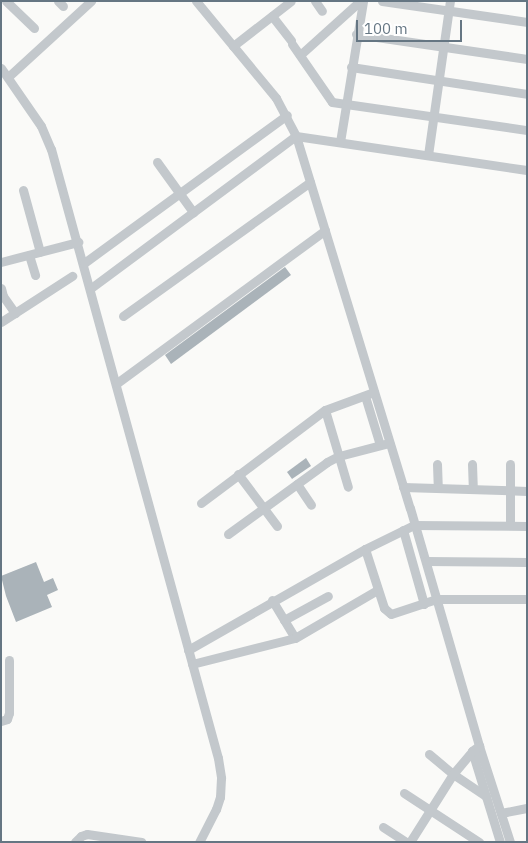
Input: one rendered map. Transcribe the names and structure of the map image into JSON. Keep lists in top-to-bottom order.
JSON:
{
  "scale_bar": "100 m"
}
